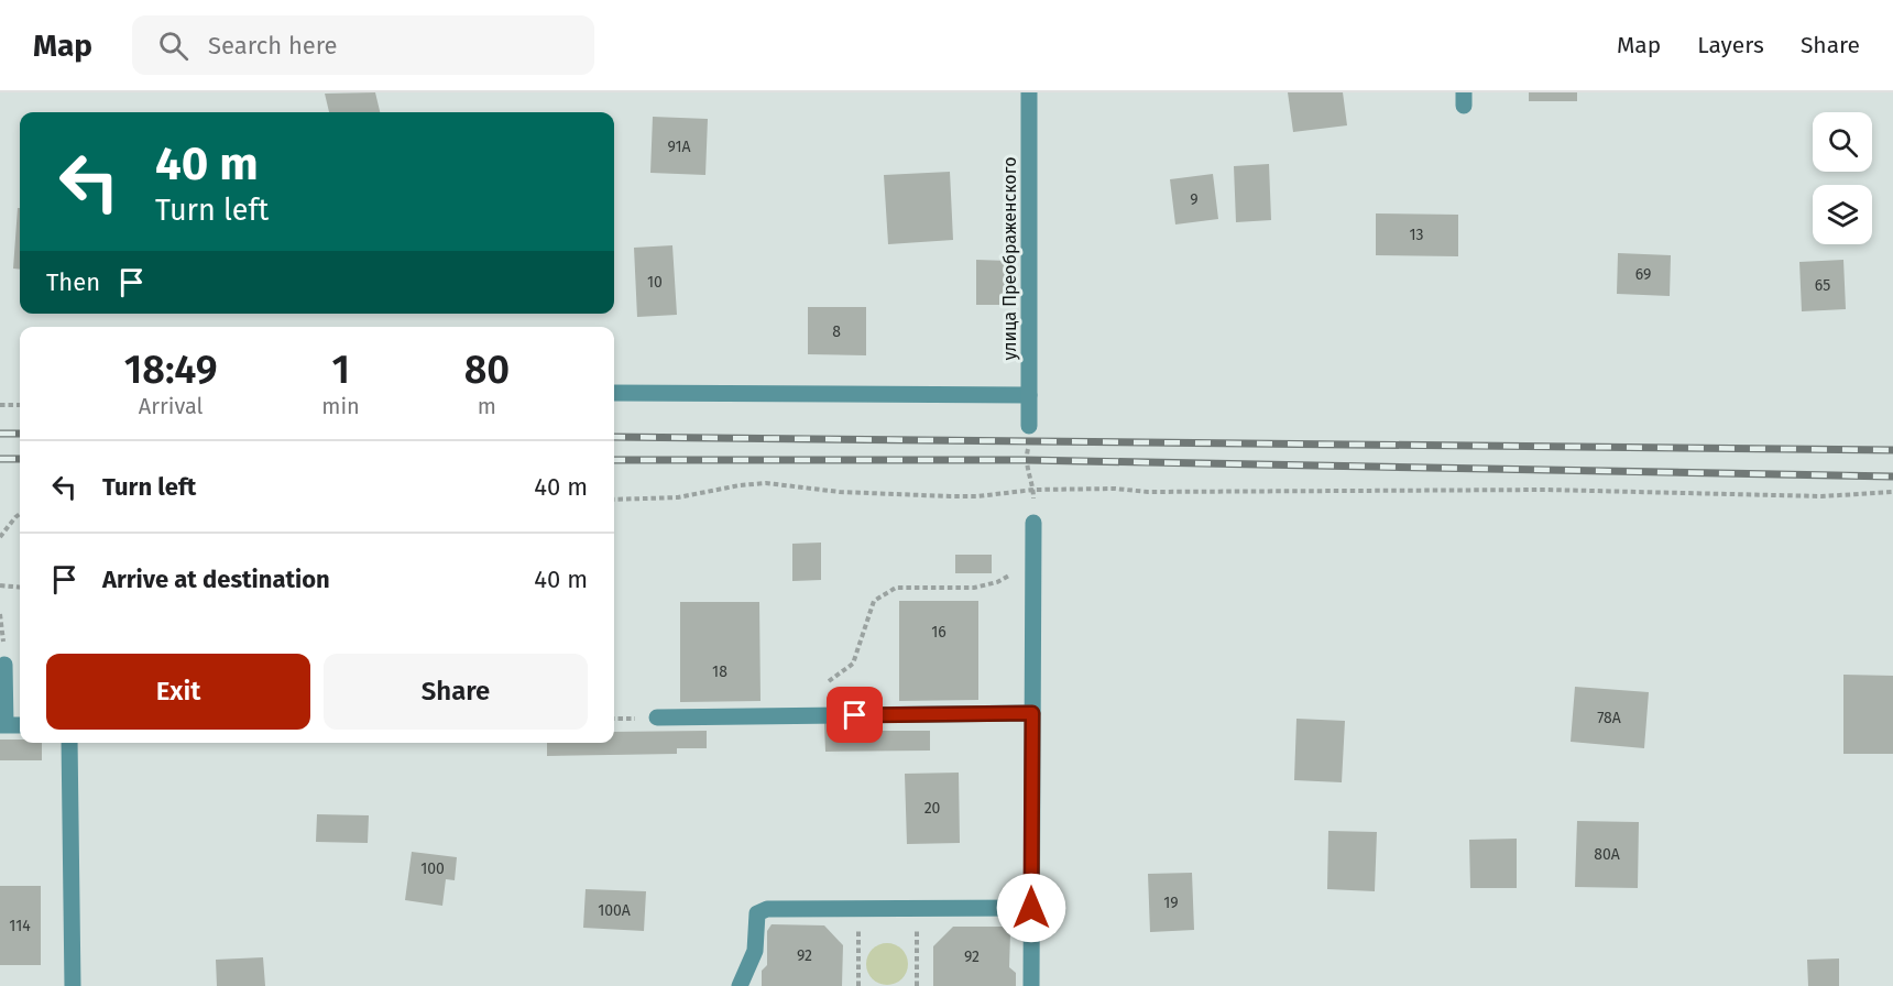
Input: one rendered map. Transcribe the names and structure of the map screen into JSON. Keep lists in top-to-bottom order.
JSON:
{
  "streets": {
    "street": ["улица Преображенского"]
  },
  "house_numbers": [
    "91А",
    "9",
    "13",
    "69",
    "10",
    "65",
    "8",
    "16",
    "18",
    "78А",
    "20",
    "80А",
    "100",
    "19",
    "100А",
    "114",
    "92",
    "92"
  ],
  "page": {
    "header": "Map",
    "search": "Search here",
    "nav": ["Map", "Layers", "Share"],
    "turn": ["40 m", "Turn left"],
    "then": "Then",
    "eta": [
      "18:49",
      "Arrival",
      "1",
      "min",
      "80",
      "m"
    ],
    "list": [
      {
        "name": "Turn left",
        "value": "40 m"
      },
      {
        "name": "Arrive at destination",
        "value": "40 m"
      }
    ],
    "buttons": ["Exit", "Share"]
  }
}
